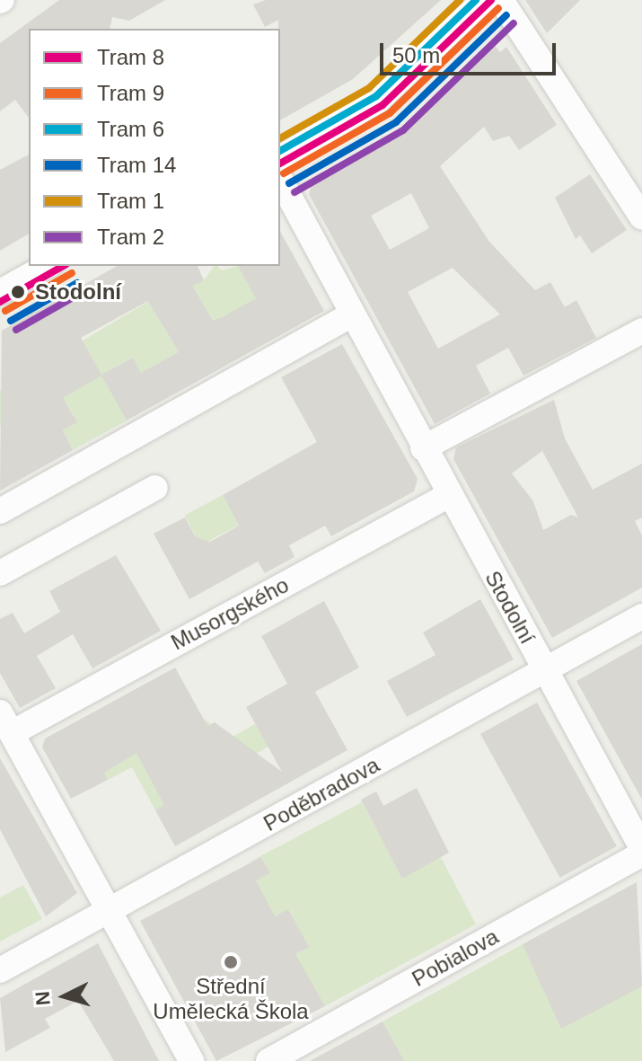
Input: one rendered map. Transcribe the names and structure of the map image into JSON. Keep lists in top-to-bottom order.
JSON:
{
  "streets": {
    "street": [
      "Stodolní",
      "Musorgského",
      "Poděbradova",
      "Pobialova"
    ]
  },
  "crossings": [
    ["Stodolní", "Musorgského"],
    ["Stodolní", "Poděbradova"]
  ],
  "places": ["Stodolní", "Střední Umělecká Škola"],
  "lines": [
    "tram line 8",
    "tram line 6",
    "tram line 1",
    "tram line 9",
    "tram line 14",
    "tram line 2"
  ],
  "legend": [
    "Tram 8",
    "Tram 9",
    "Tram 6",
    "Tram 14",
    "Tram 1",
    "Tram 2"
  ],
  "scale_bar": "50 m",
  "north": "left"
}
